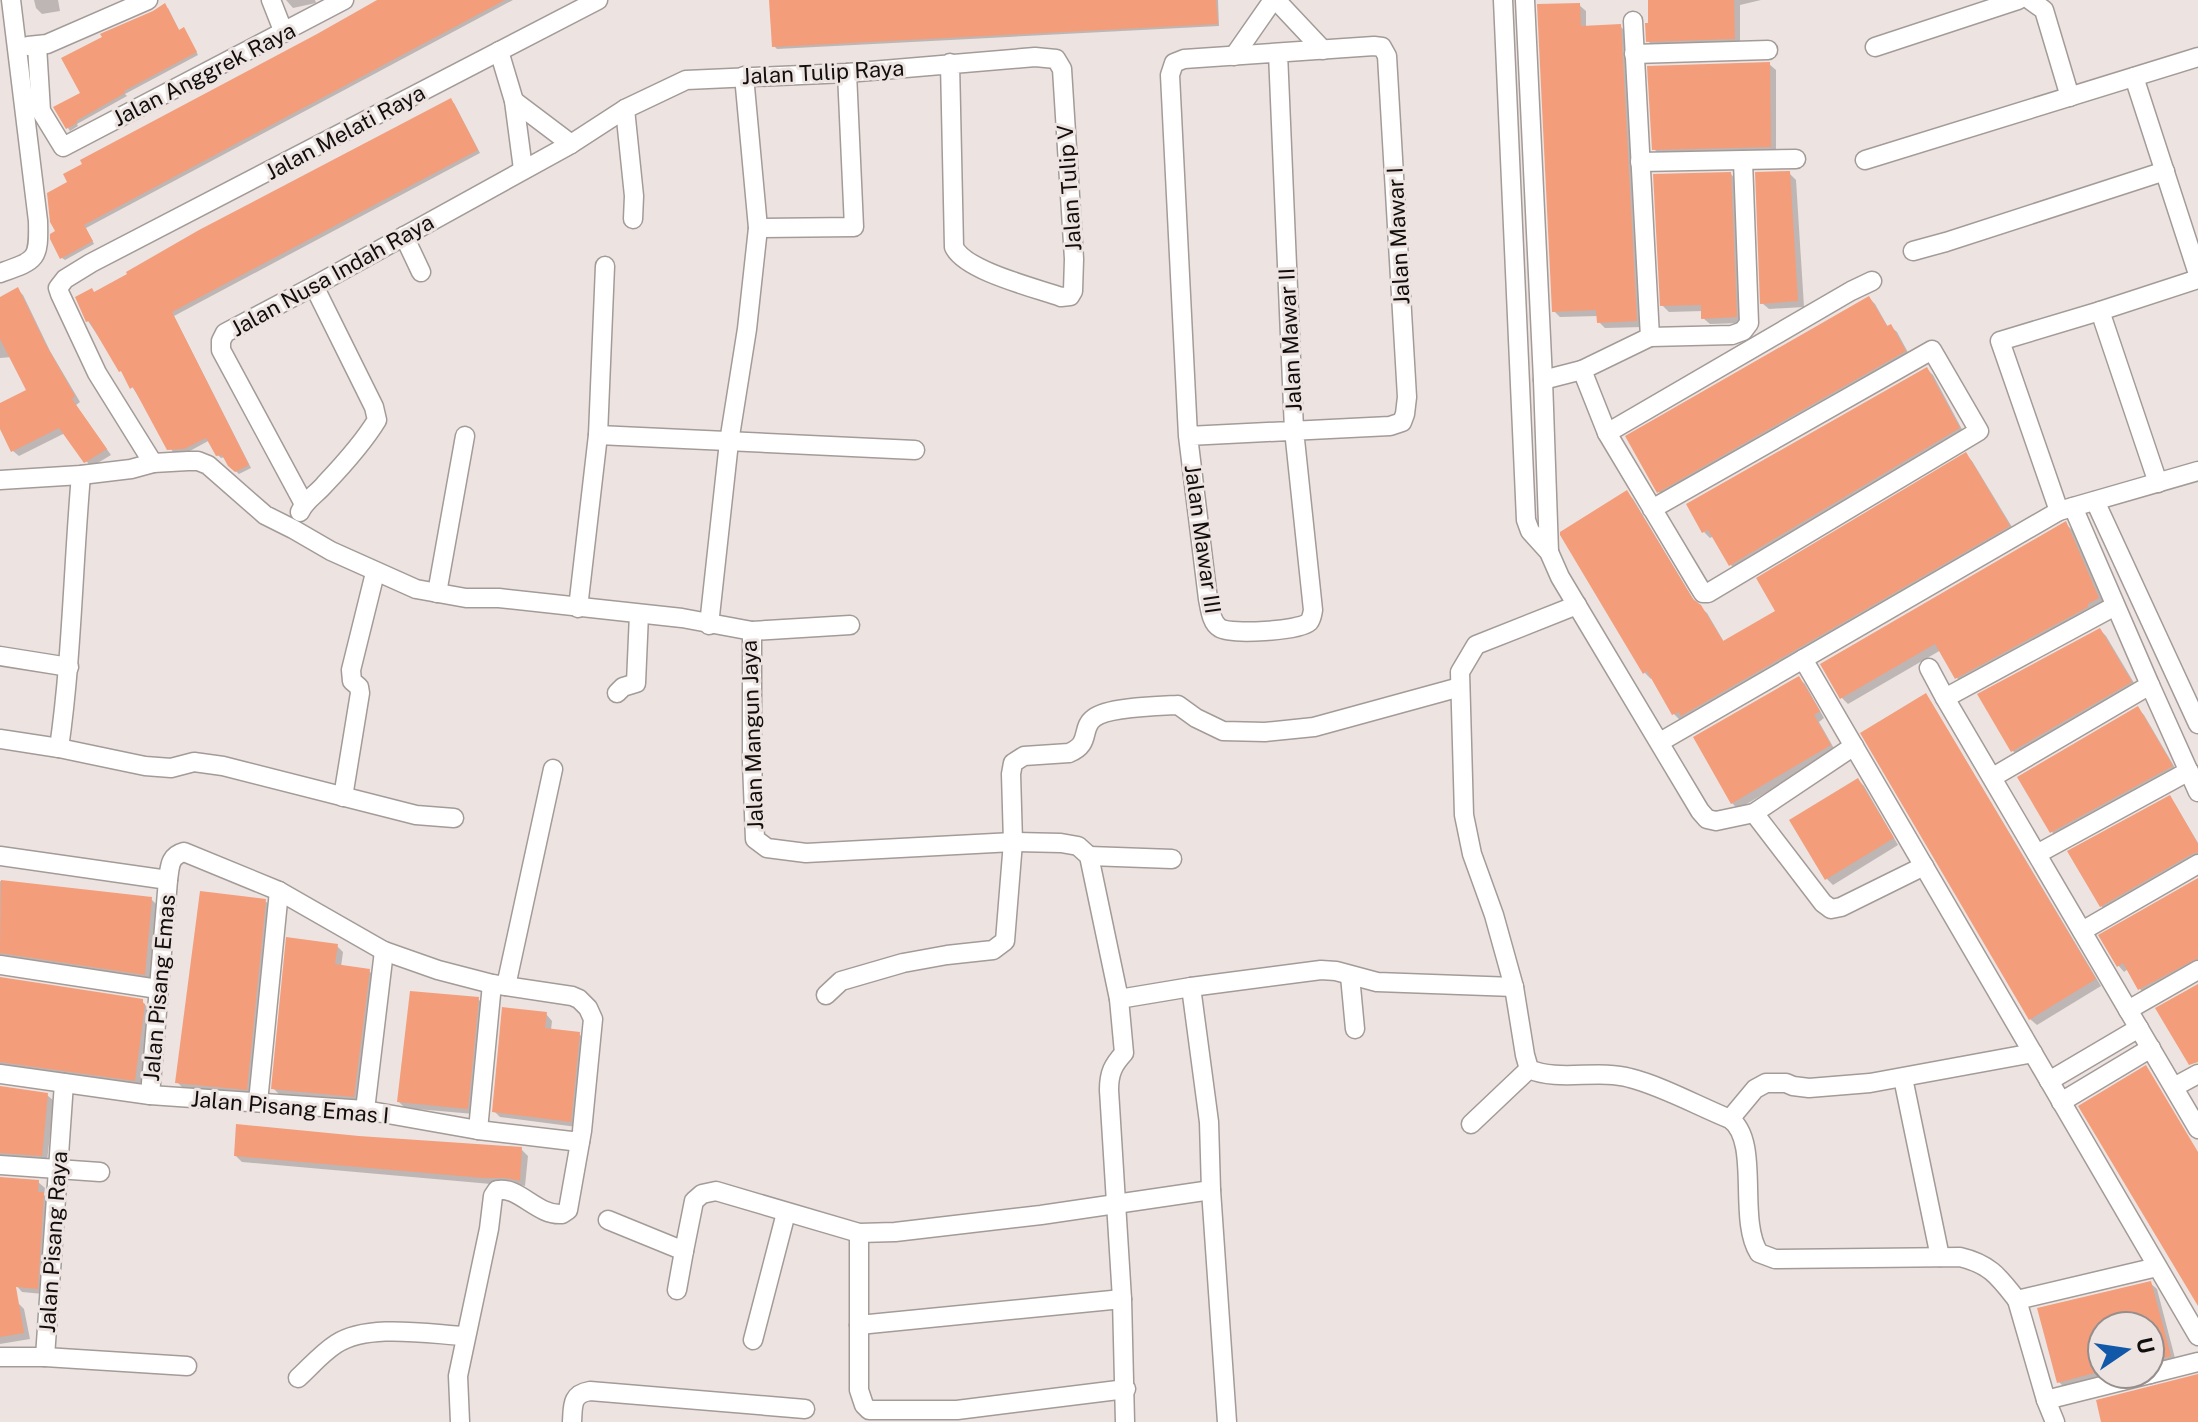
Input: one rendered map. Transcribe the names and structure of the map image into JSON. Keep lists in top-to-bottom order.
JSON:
{
  "streets": {
    "street": [
      "Jalan Tulip Raya",
      "Jalan Anggrek Raya",
      "Jalan Melati Raya",
      "Jalan Tulip V",
      "Jalan Mawar I",
      "Jalan Nusa Indah Raya",
      "Jalan Mawar II",
      "Jalan Mawar III",
      "Jalan Mangun Jaya",
      "Jalan Pisang Emas",
      "Jalan Pisang Emas I",
      "Jalan Pisang Raya"
    ]
  },
  "crossings": [
    ["Jalan Tulip Raya", "Jalan Tulip V"],
    ["Jalan Tulip Raya", "Jalan Nusa Indah Raya"],
    ["Jalan Melati Raya", "Jalan Mangun Jaya"],
    ["Jalan Mawar I", "Jalan Mawar II"],
    ["Jalan Mawar I", "Jalan Mawar III"],
    ["Jalan Mawar II", "Jalan Mawar III"],
    ["Jalan Pisang Emas", "Jalan Pisang Emas I"],
    ["Jalan Pisang Emas I", "Jalan Pisang Raya"]
  ],
  "north": "right"
}
